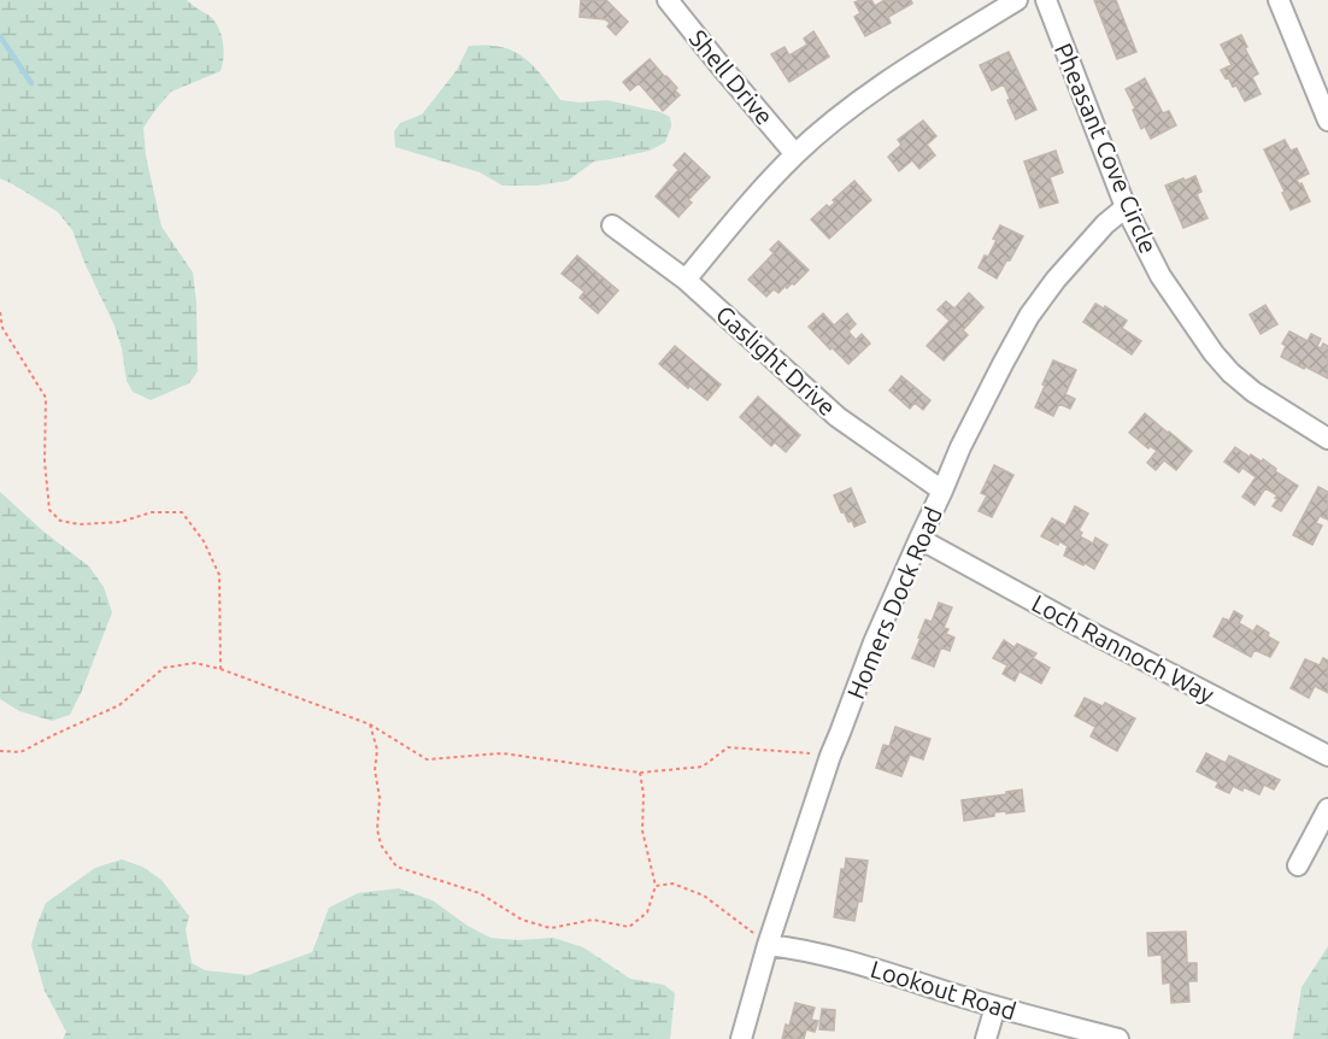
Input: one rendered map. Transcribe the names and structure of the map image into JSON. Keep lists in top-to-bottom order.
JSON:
{
  "streets": {
    "street": [
      "Shell Drive",
      "Pheasant Cove Circle",
      "Gaslight Drive",
      "Homers Dock Road",
      "Loch Rannoch Way",
      "Lookout Road"
    ]
  },
  "crossings": [
    ["Pheasant Cove Circle", "Homers Dock Road"],
    ["Gaslight Drive", "Homers Dock Road"],
    ["Homers Dock Road", "Loch Rannoch Way"],
    ["Homers Dock Road", "Lookout Road"]
  ]
}
